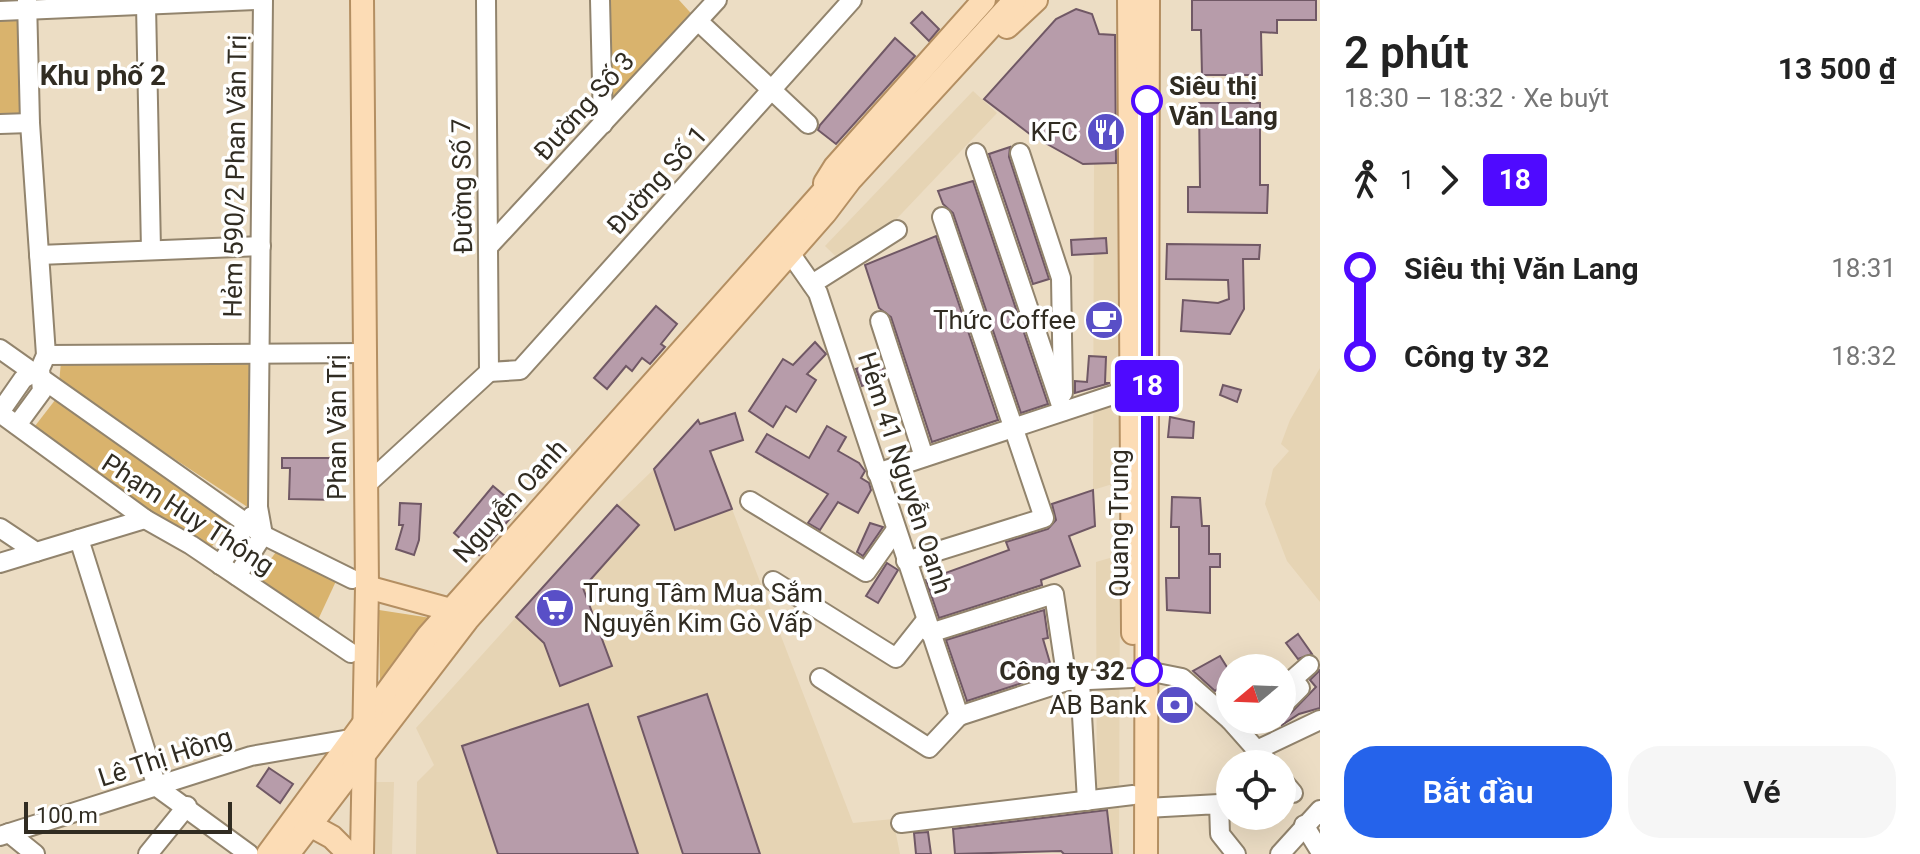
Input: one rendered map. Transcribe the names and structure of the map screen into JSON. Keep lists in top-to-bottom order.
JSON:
{
  "streets": {
    "main road": ["Phan Văn Trị", "Nguyễn Oanh", "Quang Trung"],
    "street": [
      "Đường Số 3",
      "Hẻm 590/2 Phan Văn Trị",
      "Đường Số 1",
      "Đường Số 7",
      "Hẻm 41 Nguyễn Oanh",
      "Phạm Huy Thông",
      "Lê Thị Hồng"
    ]
  },
  "crossings": [
    ["Đường Số 3", "Đường Số 7"],
    ["Hẻm 590/2 Phan Văn Trị", "Phạm Huy Thông"],
    ["Đường Số 1", "Đường Số 7"],
    ["Phan Văn Trị", "Nguyễn Oanh"],
    ["Phan Văn Trị", "Phạm Huy Thông"],
    ["Phan Văn Trị", "Lê Thị Hồng"],
    ["Hẻm 41 Nguyễn Oanh", "Nguyễn Oanh"],
    ["Nguyễn Oanh", "Lê Thị Hồng"]
  ],
  "districts": ["Khu phố 2"],
  "places": {
    "other": ["Siêu thị Văn Lang", "Công ty 32"],
    "restaurant": ["KFC"],
    "cafe": ["Thức Coffee"],
    "supermarket": ["Trung Tâm Mua Sắm Nguyễn Kim Gò Vấp"],
    "bank": ["AB Bank"]
  },
  "lines": ["bus line 18"],
  "scale_bar": "100 m",
  "north": "left",
  "page": {
    "on_map": "18",
    "heading": ["2 phút", "18:30 – 18:32 · Xe buýt", "13 500 ₫"],
    "legs": ["1", "18"],
    "list": [
      {
        "name": "Siêu thị Văn Lang",
        "value": "18:31"
      },
      {
        "name": "Công ty 32",
        "value": "18:32"
      }
    ],
    "buttons": ["Bắt đầu", "Vé"],
    "scale": "100 m"
  }
}
